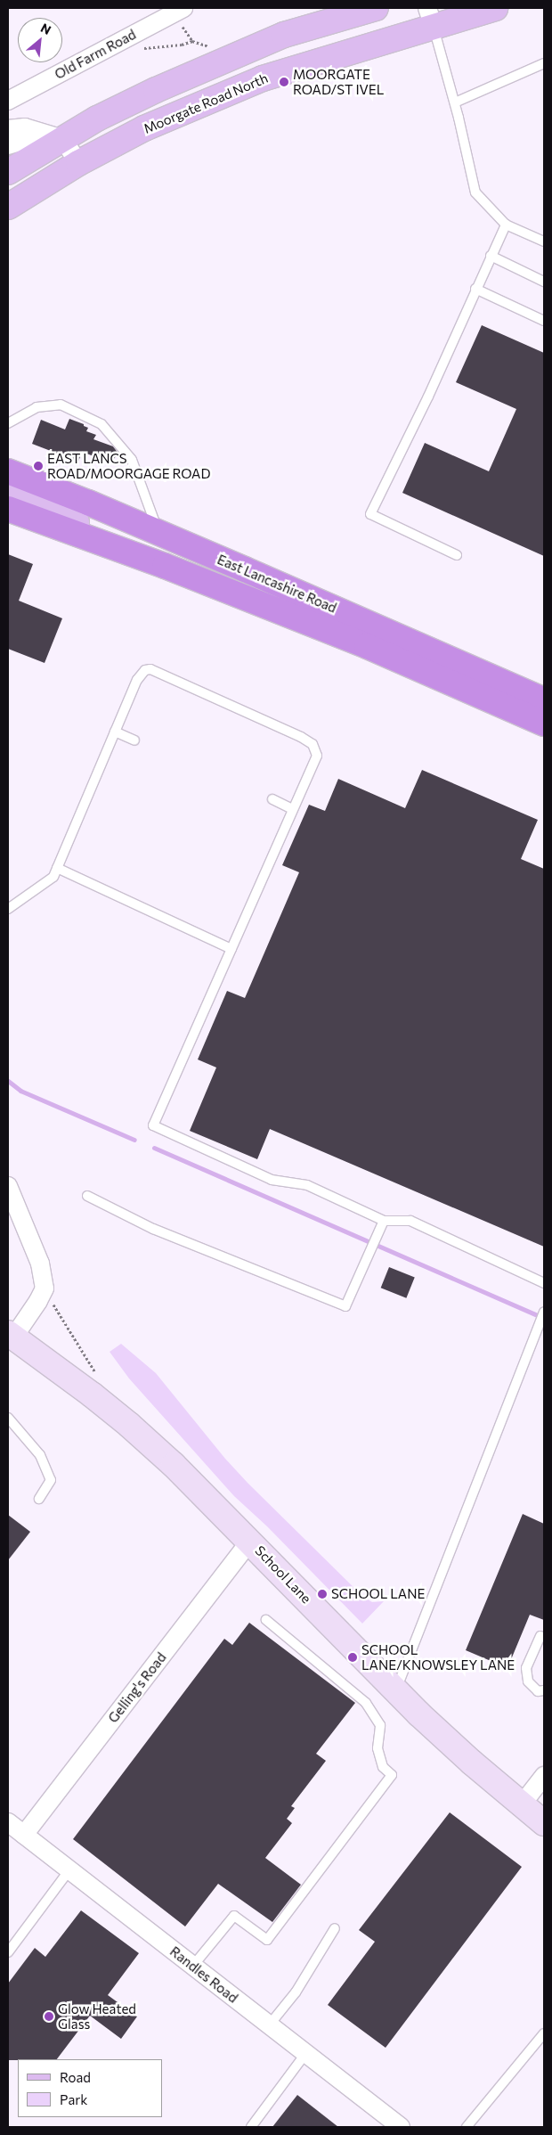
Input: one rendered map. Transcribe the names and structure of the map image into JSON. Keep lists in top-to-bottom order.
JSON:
{
  "streets": {
    "highway": ["East Lancashire Road"],
    "main road": ["Moorgate Road North", "School Lane"],
    "street": ["Old Farm Road", "Gelling's Road", "Randles Road"]
  },
  "crossings": [
    ["School Lane", "Gelling's Road"],
    ["Gelling's Road", "Randles Road"]
  ],
  "places": [
    "MOORGATE ROAD/ST IVEL",
    "EAST LANCS ROAD/MOORGAGE ROAD",
    "SCHOOL LANE",
    "SCHOOL LANE/KNOWSLEY LANE",
    "Glow Heated Glass"
  ],
  "legend": ["Road", "Park"],
  "north": "top right"
}
